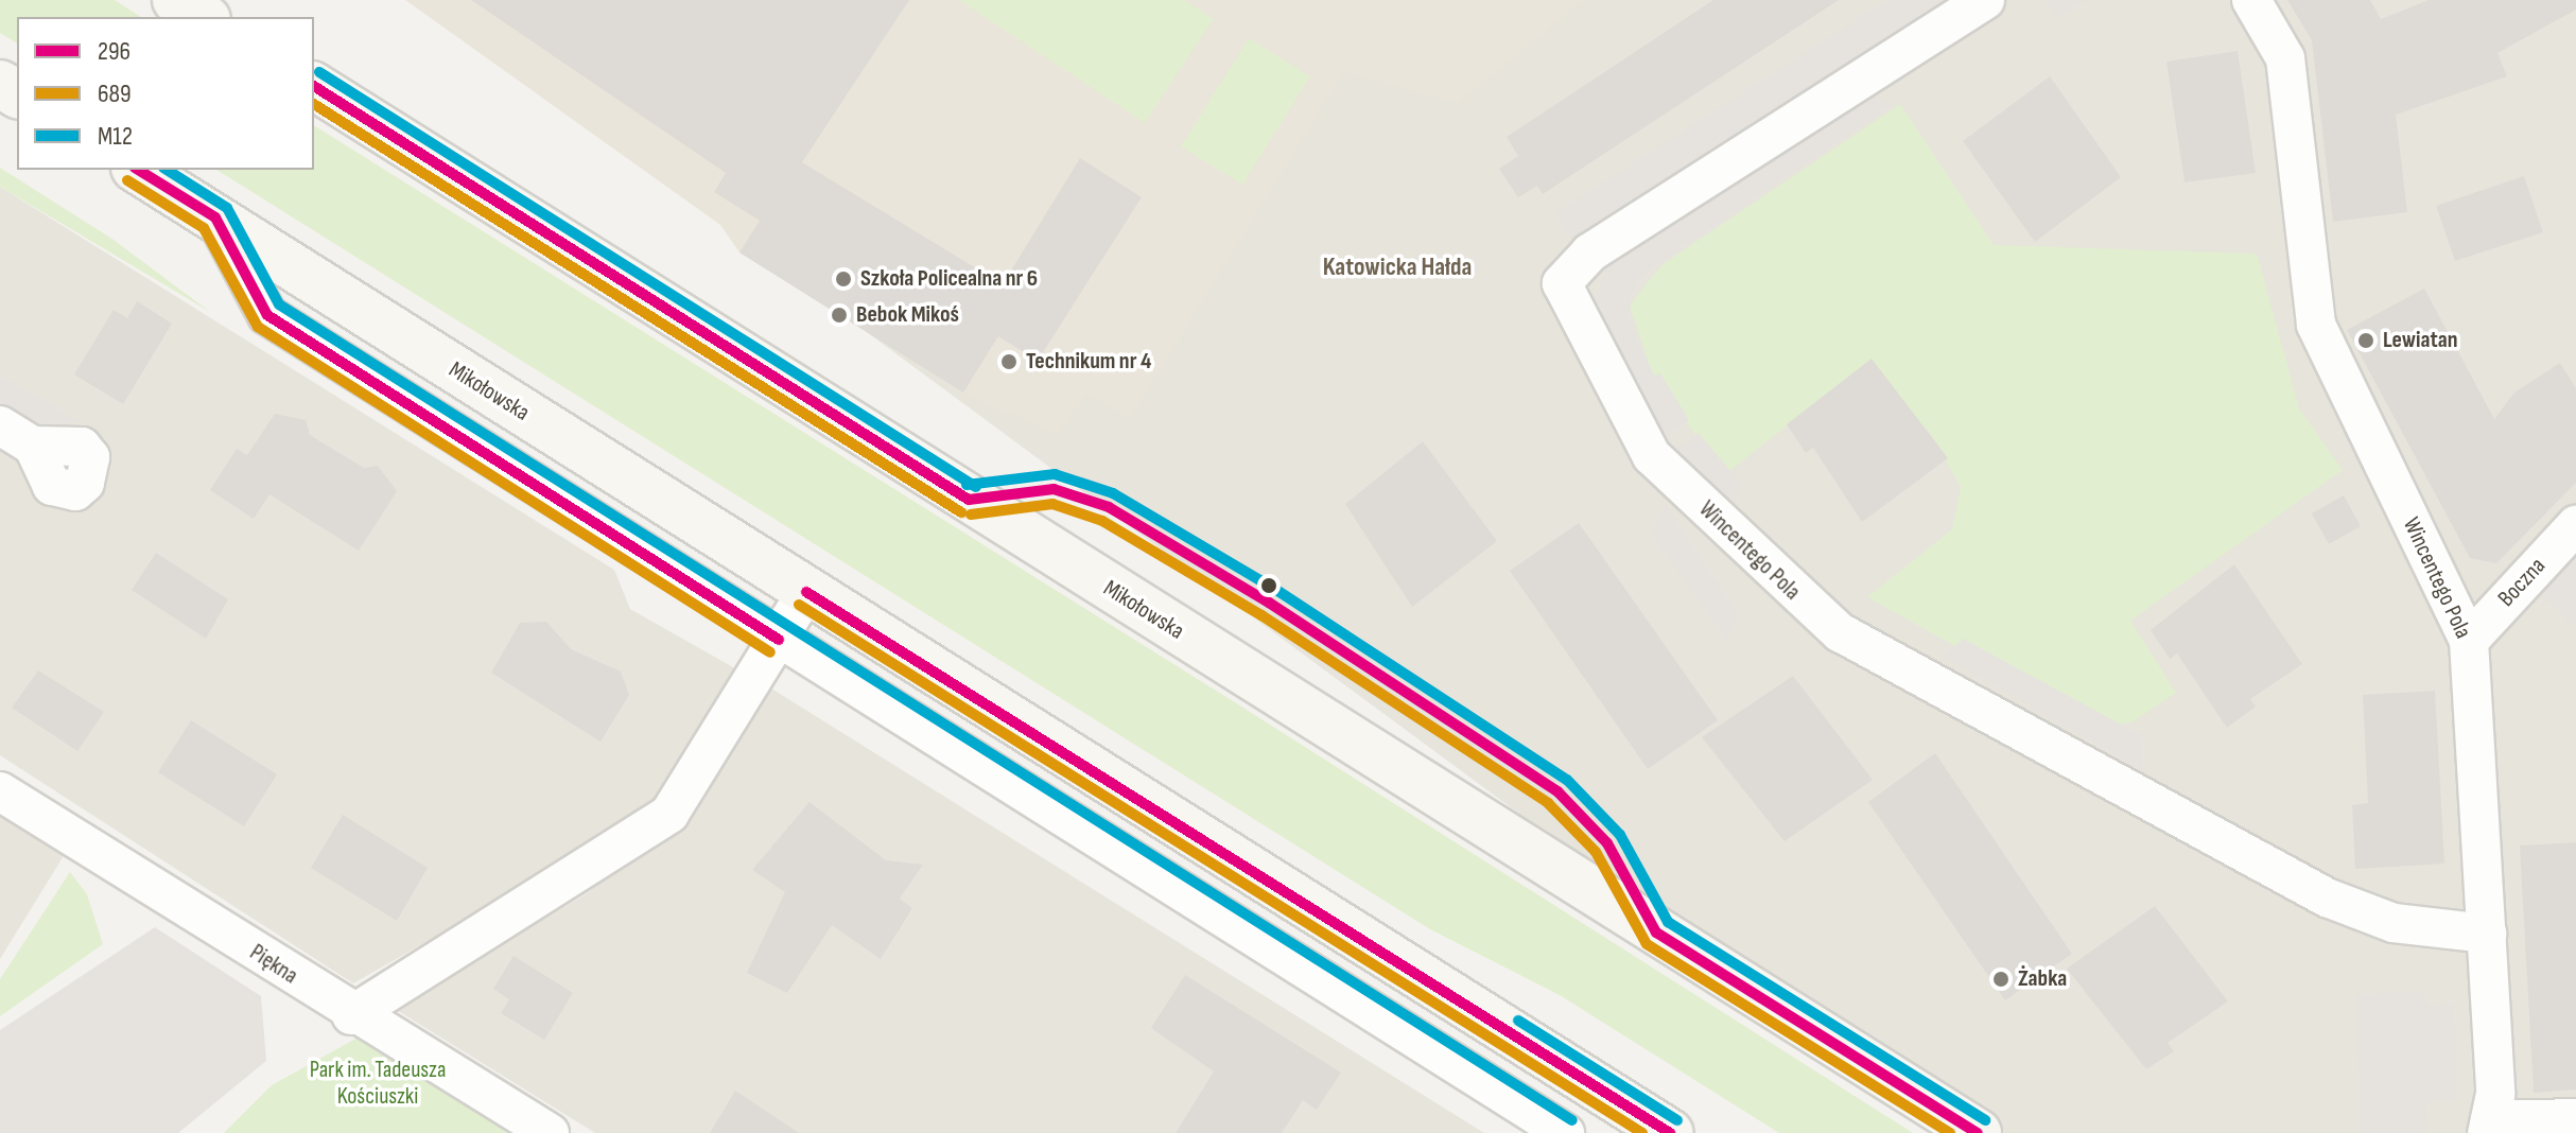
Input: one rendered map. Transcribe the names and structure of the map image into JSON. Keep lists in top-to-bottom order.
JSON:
{
  "streets": {
    "main road": ["Mikołowska"],
    "street": ["Wincentego Pola", "Boczna", "Piękna"]
  },
  "crossings": [
    ["Wincentego Pola", "Boczna"]
  ],
  "districts": ["Katowicka Hałda"],
  "parks": ["Park im. Tadeusza Kościuszki"],
  "places": [
    "Szkoła Policealna nr 6",
    "Bebok Mikoś",
    "Lewiatan",
    "Technikum nr 4",
    "Żabka"
  ],
  "lines": ["transit line M12", "transit line 296", "transit line 689"],
  "legend": ["296", "689", "M12"]
}
